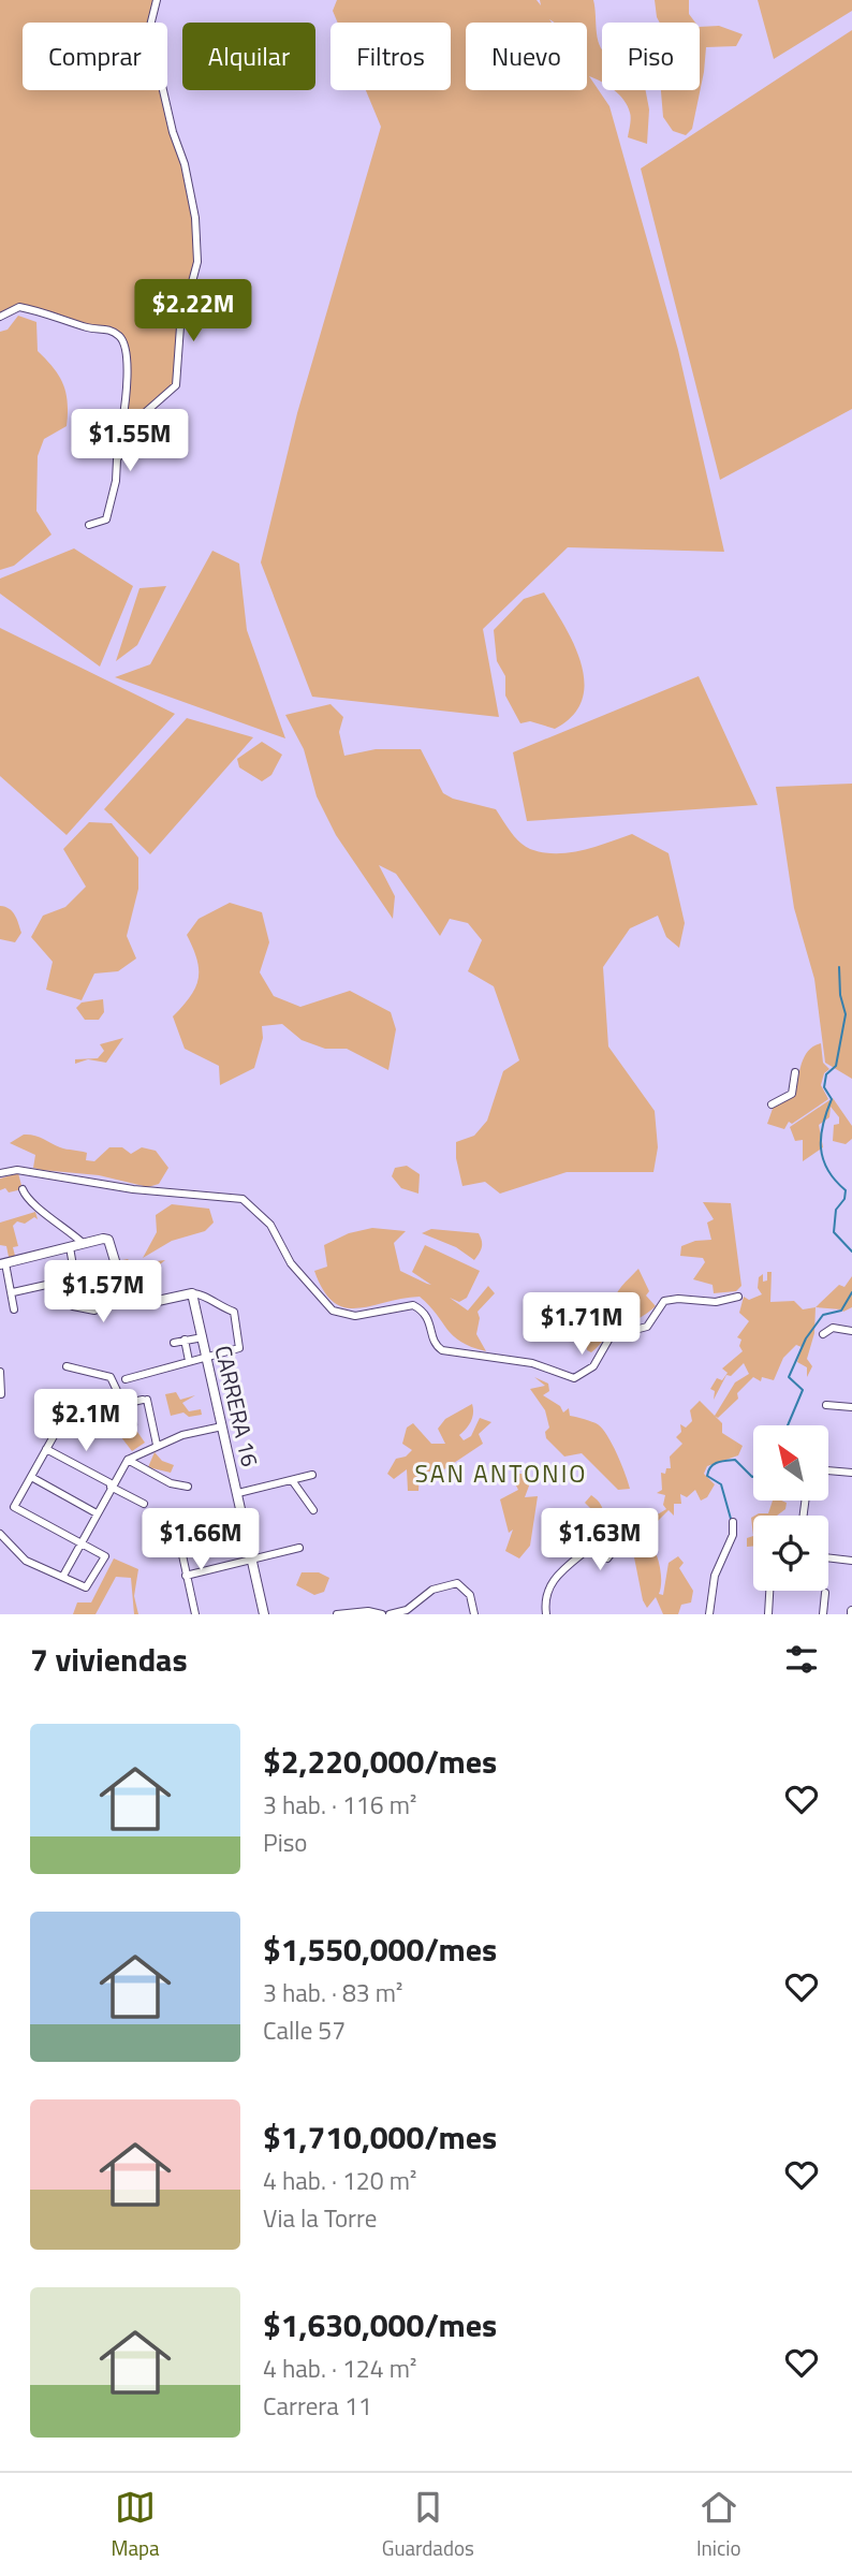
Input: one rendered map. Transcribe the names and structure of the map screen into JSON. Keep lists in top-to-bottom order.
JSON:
{
  "streets": {
    "street": ["CARRERA 16"]
  },
  "districts": ["SAN ANTONIO"],
  "north": "top left",
  "page": {
    "chip": [
      "Comprar",
      "Alquilar",
      "Filtros",
      "Nuevo",
      "Piso"
    ],
    "price": [
      "$2.22M",
      "$1.55M",
      "$1.57M",
      "$1.71M",
      "$2.1M",
      "$1.66M",
      "$1.63M"
    ],
    "heading": "7 viviendas",
    "list": [
      {
        "name": "$2,220,000/mes",
        "note": "3 hab. · 116 m² · Piso"
      },
      {
        "name": "$1,550,000/mes",
        "note": "3 hab. · 83 m² · Calle 57"
      },
      {
        "name": "$1,710,000/mes",
        "note": "4 hab. · 120 m² · Via la Torre"
      },
      {
        "name": "$1,630,000/mes",
        "note": "4 hab. · 124 m² · Carrera 11"
      }
    ],
    "tabs": ["Mapa", "Guardados", "Inicio"]
  }
}
